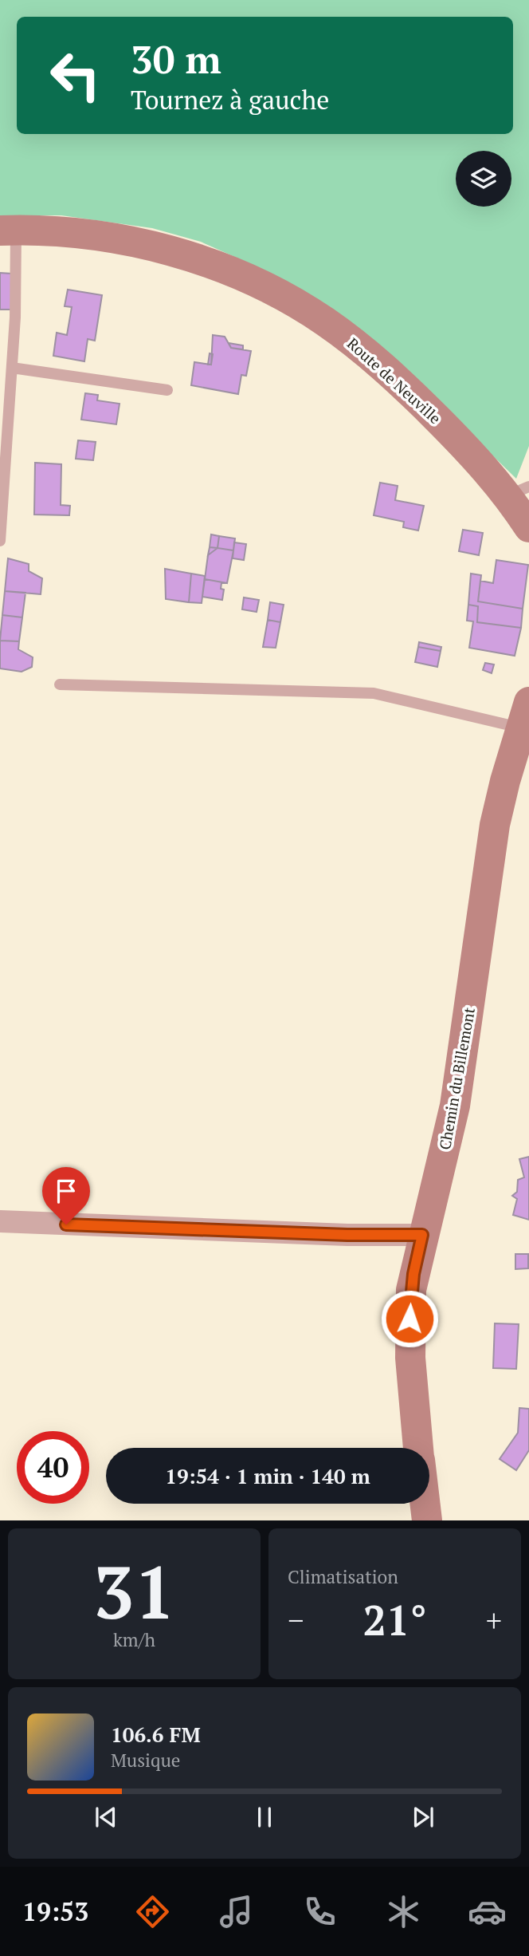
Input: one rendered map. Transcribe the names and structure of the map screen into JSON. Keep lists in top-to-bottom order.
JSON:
{
  "streets": {
    "street": ["Route de Neuville", "Chemin du Billemont"]
  },
  "page": {
    "turn": ["30 m", "Tournez à gauche"],
    "limit": "40",
    "trip": "19:54 · 1 min · 140 m",
    "tile": [
      ["31", "km/h"],
      "Climatisation"
    ],
    "heat": ["−", "21°", "+"],
    "song": ["106.6 FM", "Musique"],
    "tabs": "19:53"
  }
}
